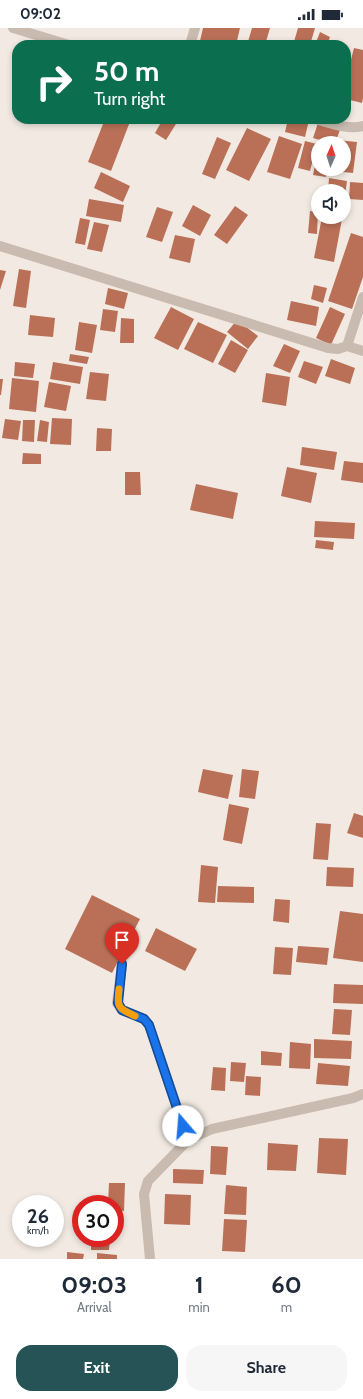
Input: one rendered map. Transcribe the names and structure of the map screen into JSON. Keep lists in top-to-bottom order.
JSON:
{
  "north": "top",
  "page": {
    "status": "09:02",
    "turn": ["50 m", "Turn right"],
    "speed": "26 km/h",
    "limit": "30",
    "eta": [
      "09:03",
      "Arrival",
      "1",
      "min",
      "60",
      "m"
    ],
    "buttons": ["Exit", "Share"]
  }
}
